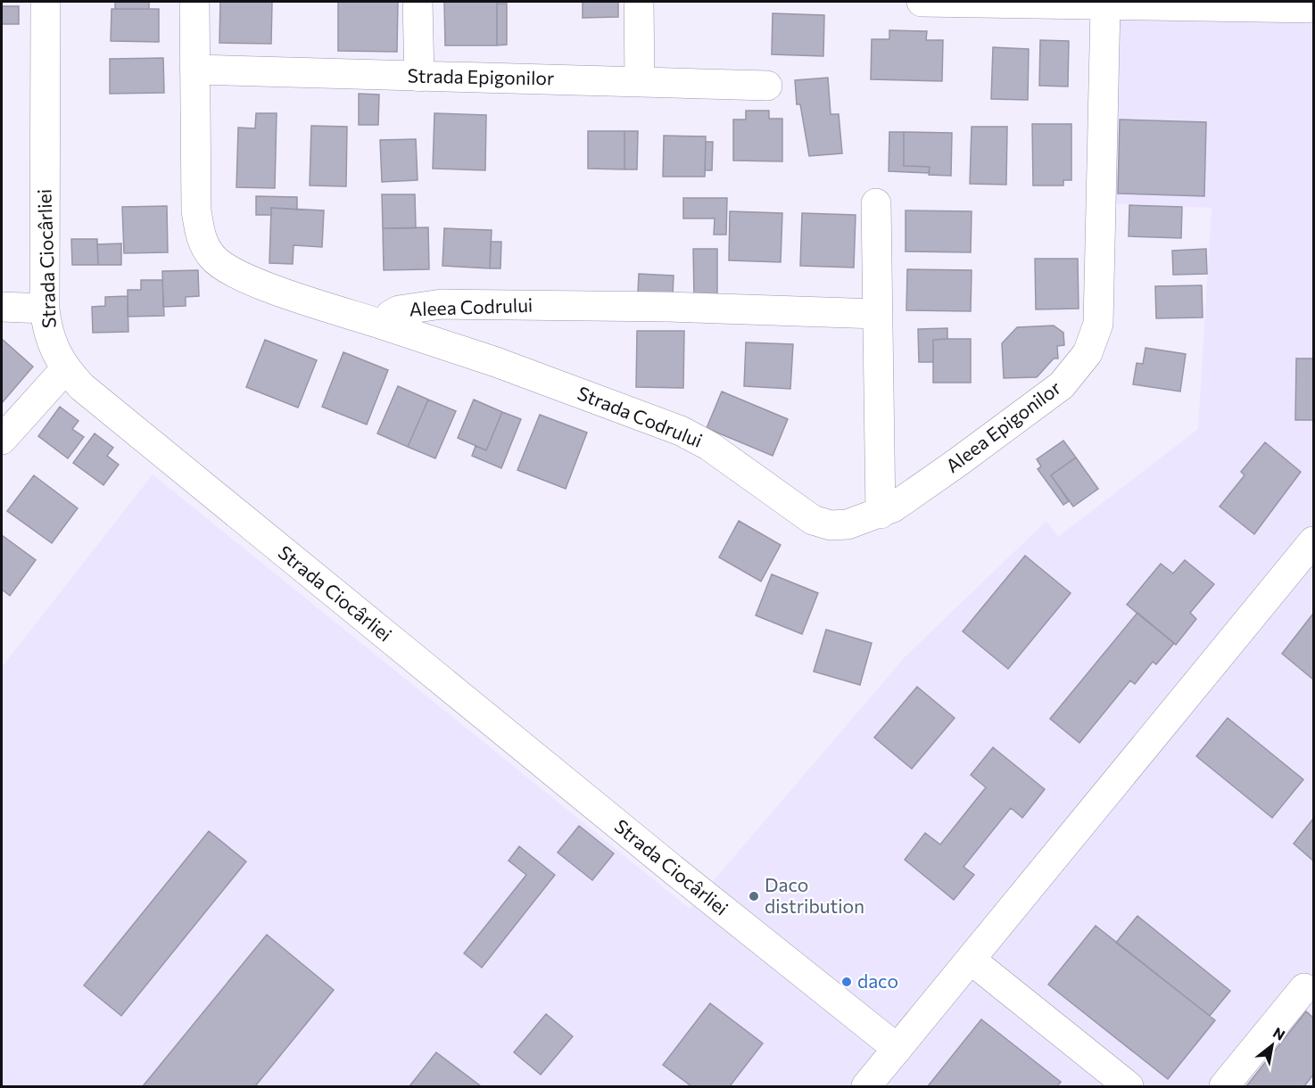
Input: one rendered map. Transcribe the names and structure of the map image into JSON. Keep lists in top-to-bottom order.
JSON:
{
  "streets": {
    "street": [
      "Strada Epigonilor",
      "Strada Ciocârliei",
      "Aleea Codrului",
      "Strada Codrului",
      "Aleea Epigonilor"
    ]
  },
  "crossings": [
    ["Strada Epigonilor", "Aleea Codrului"],
    ["Aleea Codrului", "Strada Codrului"],
    ["Strada Codrului", "Aleea Epigonilor"]
  ],
  "places": ["Daco distribution", "daco"],
  "north": "top right"
}
